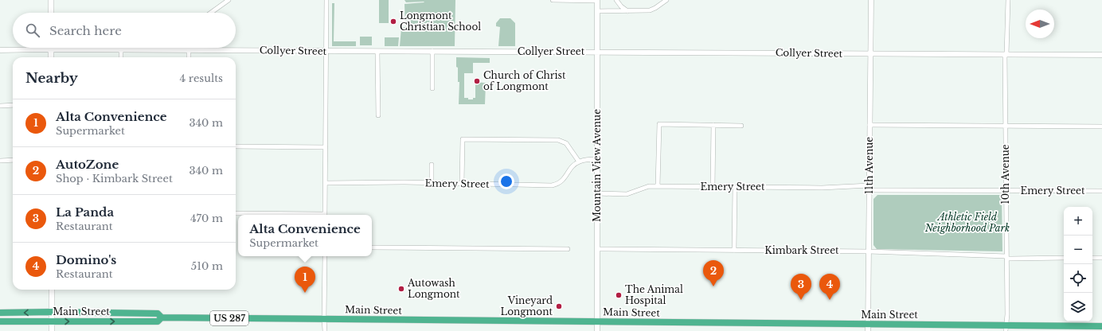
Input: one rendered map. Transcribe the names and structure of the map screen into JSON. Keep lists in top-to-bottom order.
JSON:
{
  "streets": {
    "highway": ["Main Street", "US 287"],
    "street": [
      "Collyer Street",
      "Mountain View Avenue",
      "11th Avenue",
      "10th Avenue",
      "Emery Street",
      "Kimbark Street"
    ]
  },
  "crossings": [
    ["Collyer Street", "Mountain View Avenue"],
    ["Collyer Street", "11th Avenue"],
    ["Collyer Street", "10th Avenue"],
    ["Mountain View Avenue", "Emery Street"],
    ["Mountain View Avenue", "Kimbark Street"],
    ["Mountain View Avenue", "Main Street"],
    ["11th Avenue", "Emery Street"],
    ["11th Avenue", "Kimbark Street"],
    ["11th Avenue", "Main Street"],
    ["10th Avenue", "Emery Street"],
    ["10th Avenue", "Kimbark Street"],
    ["10th Avenue", "Main Street"]
  ],
  "parks": ["Athletic Field Neighborhood Park"],
  "places": [
    "Longmont Christian School",
    "Church of Christ of Longmont",
    "Autowash Longmont",
    "The Animal Hospital",
    "Vineyard Longmont"
  ],
  "north": "left",
  "page": {
    "search": "Search here",
    "heading": ["Nearby", "4 results"],
    "list": [
      {
        "mark": "1",
        "name": "Alta Convenience",
        "note": "Supermarket",
        "value": "340 m"
      },
      {
        "mark": "2",
        "name": "AutoZone",
        "note": "Shop · Kimbark Street",
        "value": "340 m"
      },
      {
        "mark": "3",
        "name": "La Panda",
        "note": "Restaurant",
        "value": "470 m"
      },
      {
        "mark": "4",
        "name": "Domino's",
        "note": "Restaurant",
        "value": "510 m"
      }
    ],
    "map_buttons": ["+", "−"],
    "popup": ["Alta Convenience", "Supermarket"],
    "pins": [
      "2",
      "1",
      "3",
      "4"
    ]
  }
}
